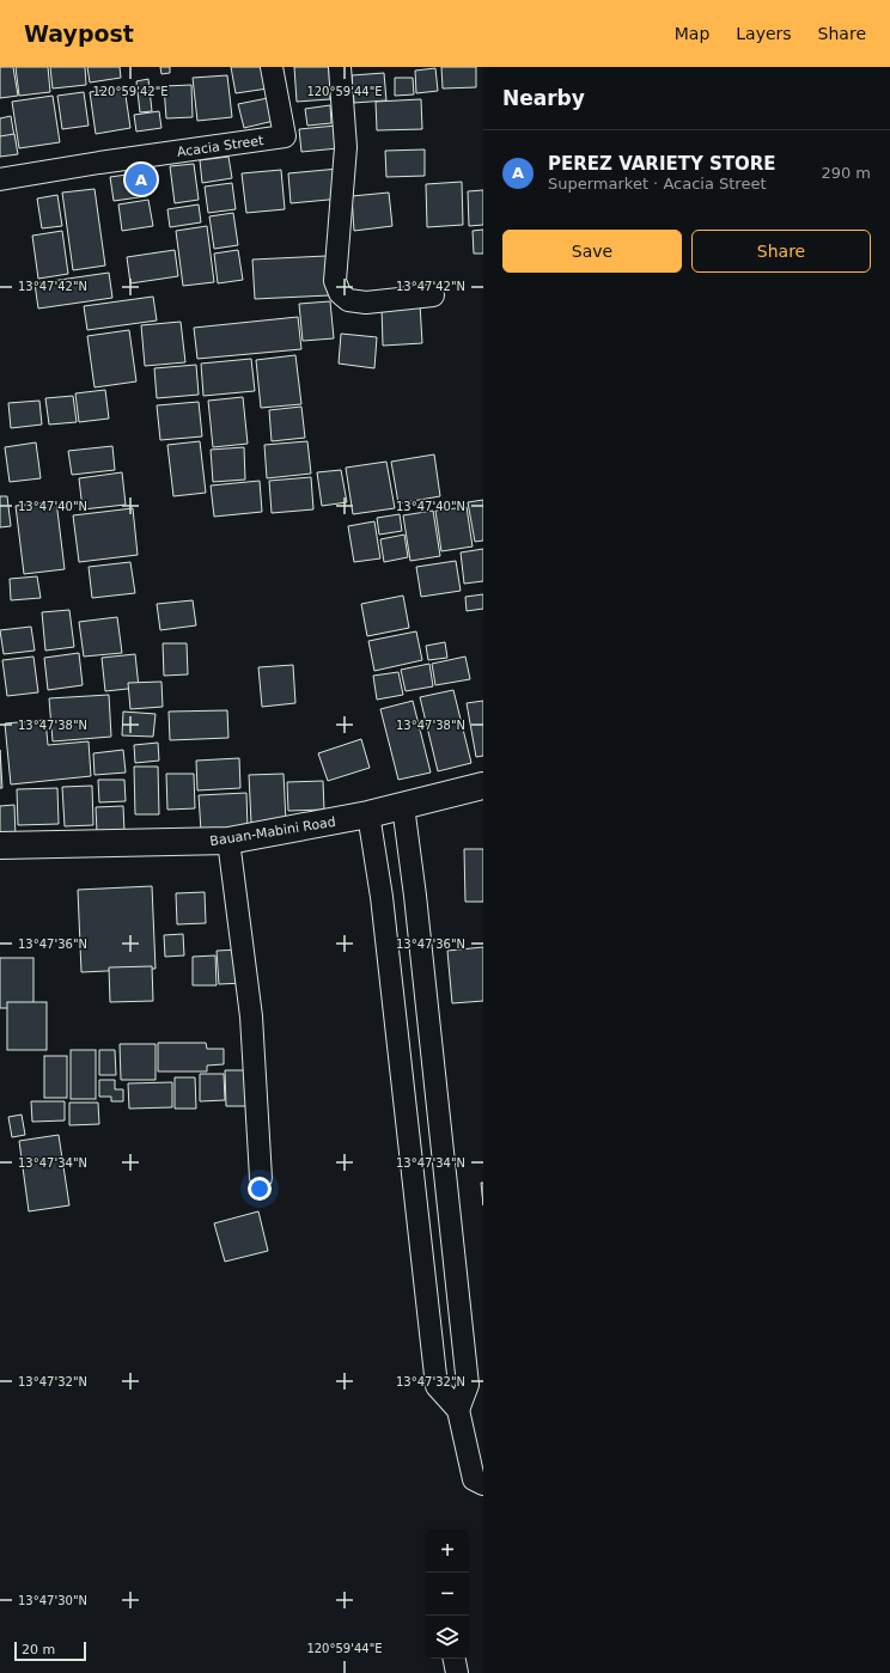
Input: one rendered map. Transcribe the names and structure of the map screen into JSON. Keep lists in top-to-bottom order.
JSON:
{
  "streets": {
    "main road": ["Bauan-Mabini Road"],
    "street": ["Acacia Street"]
  },
  "scale_bar": "20 m",
  "page": {
    "header": "Waypost",
    "nav": ["Map", "Layers", "Share"],
    "heading": "Nearby",
    "list": [
      {
        "mark": "A",
        "name": "PEREZ VARIETY STORE",
        "note": "Supermarket · Acacia Street",
        "value": "290 m"
      }
    ],
    "pins": "A",
    "buttons": ["Save", "Share"],
    "map_buttons": ["+", "−"],
    "scale": "20 m"
  },
  "coordinates": [
    "120°59'42\"E",
    "120°59'44\"E",
    "13°47'42\"N",
    "13°47'40\"N",
    "13°47'38\"N",
    "13°47'36\"N",
    "13°47'34\"N",
    "13°47'32\"N",
    "13°47'30\"N"
  ]
}
